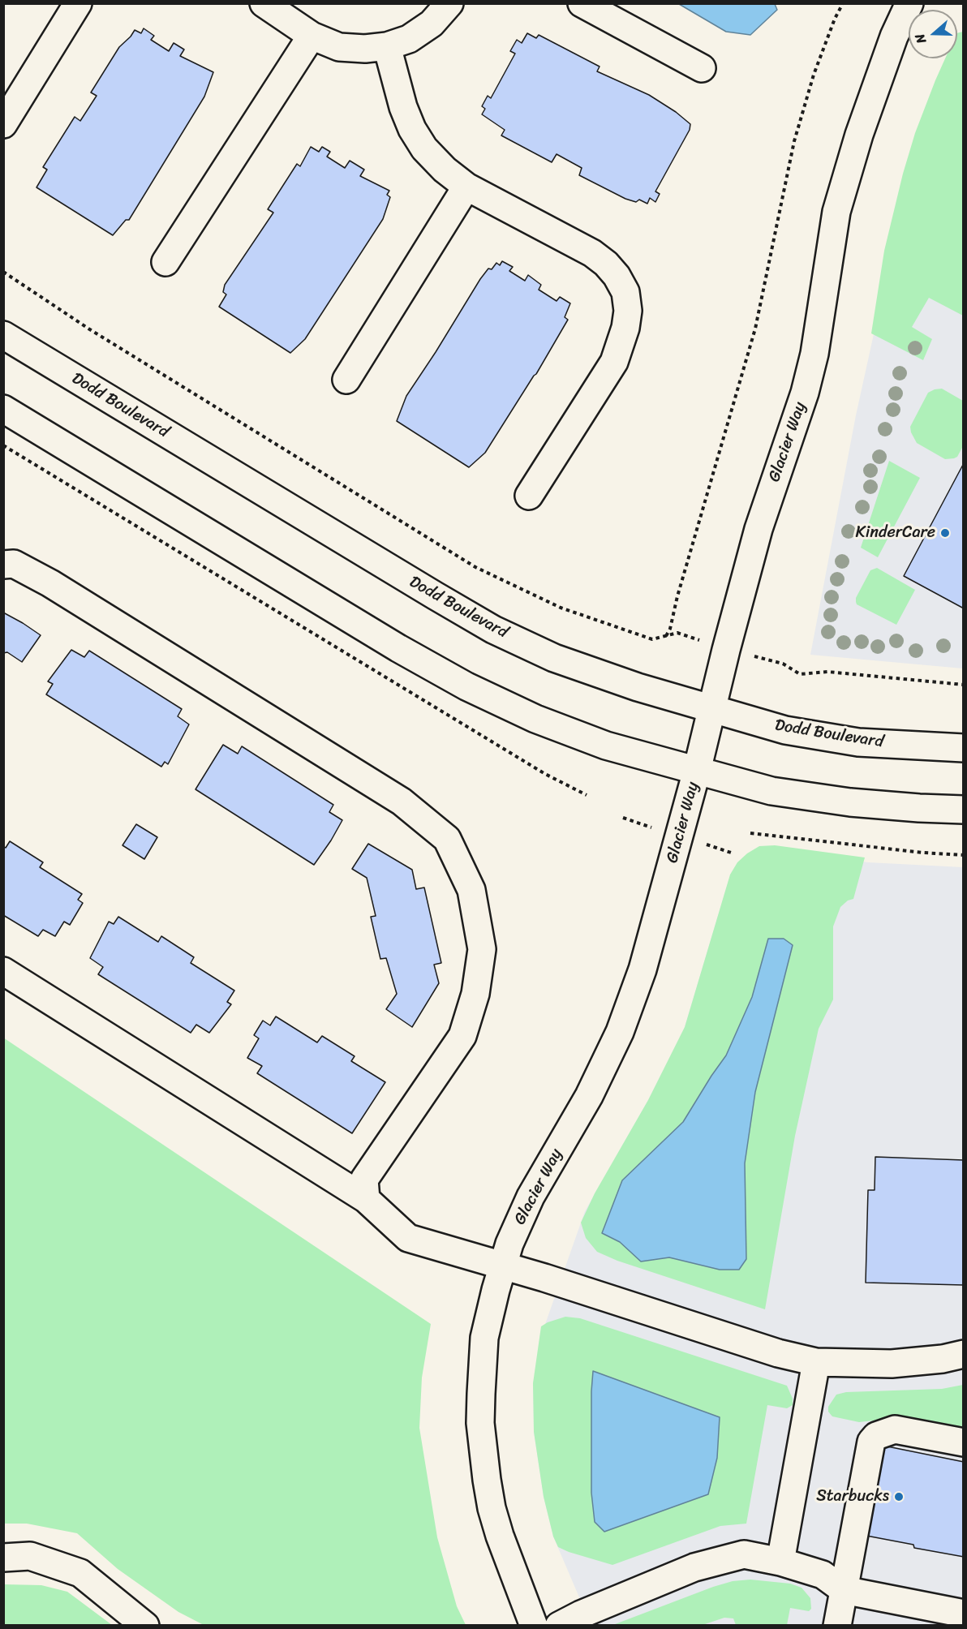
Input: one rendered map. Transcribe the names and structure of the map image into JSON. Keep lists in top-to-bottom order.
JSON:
{
  "streets": {
    "street": ["Dodd Boulevard", "Glacier Way"]
  },
  "crossings": [
    ["Dodd Boulevard", "Glacier Way"]
  ],
  "places": ["KinderCare", "Starbucks"],
  "north": "left"
}
